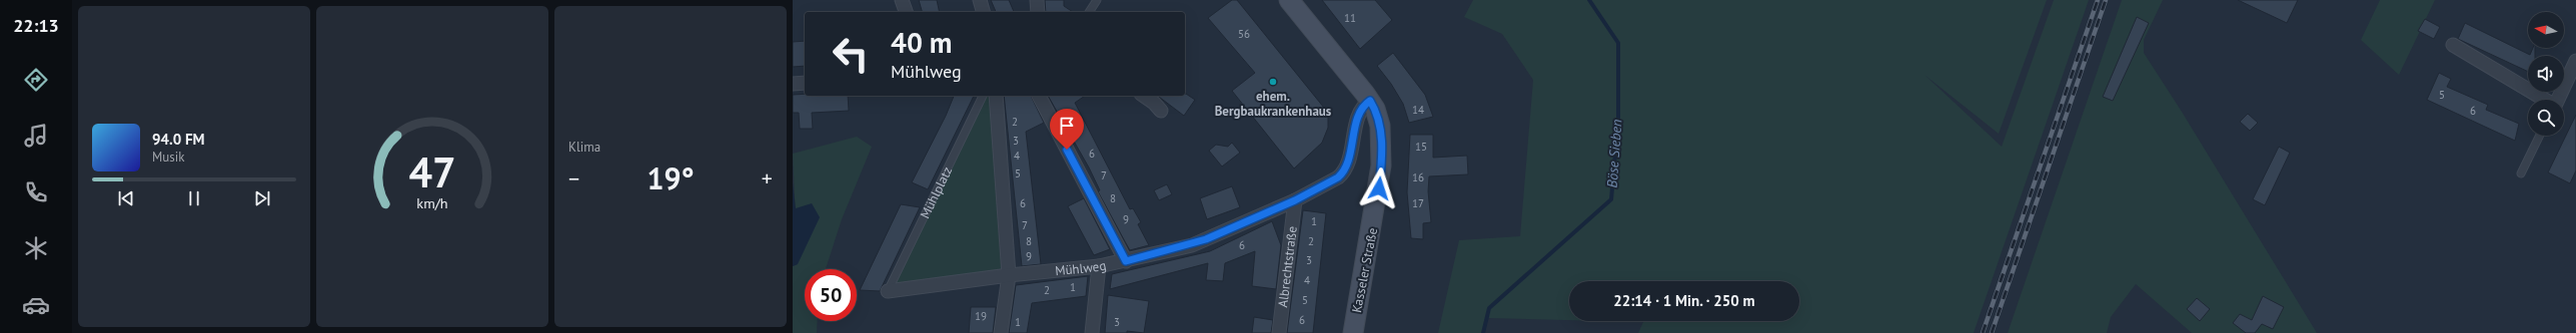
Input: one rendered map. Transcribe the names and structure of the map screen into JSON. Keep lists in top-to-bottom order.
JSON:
{
  "streets": {
    "main road": ["Kasseler Straße"],
    "street": ["Mühlweg", "Albrechtstraße"],
    "lane": ["Mühlplatz"]
  },
  "crossings": [
    ["Mühlplatz", "Mühlweg"],
    ["Mühlweg", "Albrechtstraße"],
    ["Mühlweg", "Kasseler Straße"]
  ],
  "water": ["Böse Sieben"],
  "places": ["ehem. Bergbaukrankenhaus"],
  "house_numbers": [
    "11",
    "56",
    "5",
    "14",
    "6",
    "2",
    "3",
    "15",
    "6",
    "4",
    "5",
    "7",
    "16",
    "8",
    "6",
    "17",
    "9",
    "1",
    "7",
    "8",
    "2",
    "6",
    "9",
    "3",
    "4",
    "1",
    "2",
    "5",
    "19",
    "6",
    "1",
    "3"
  ],
  "north": "left",
  "page": {
    "tabs": "22:13",
    "tile": "Klima",
    "turn": ["40 m", "Mühlweg"],
    "song": ["94.0 FM", "Musik"],
    "heat": ["−", "19°", "+"],
    "limit": "50",
    "trip": "22:14 · 1 Min. · 250 m",
    "gauge": ["47", "km/h"]
  }
}
